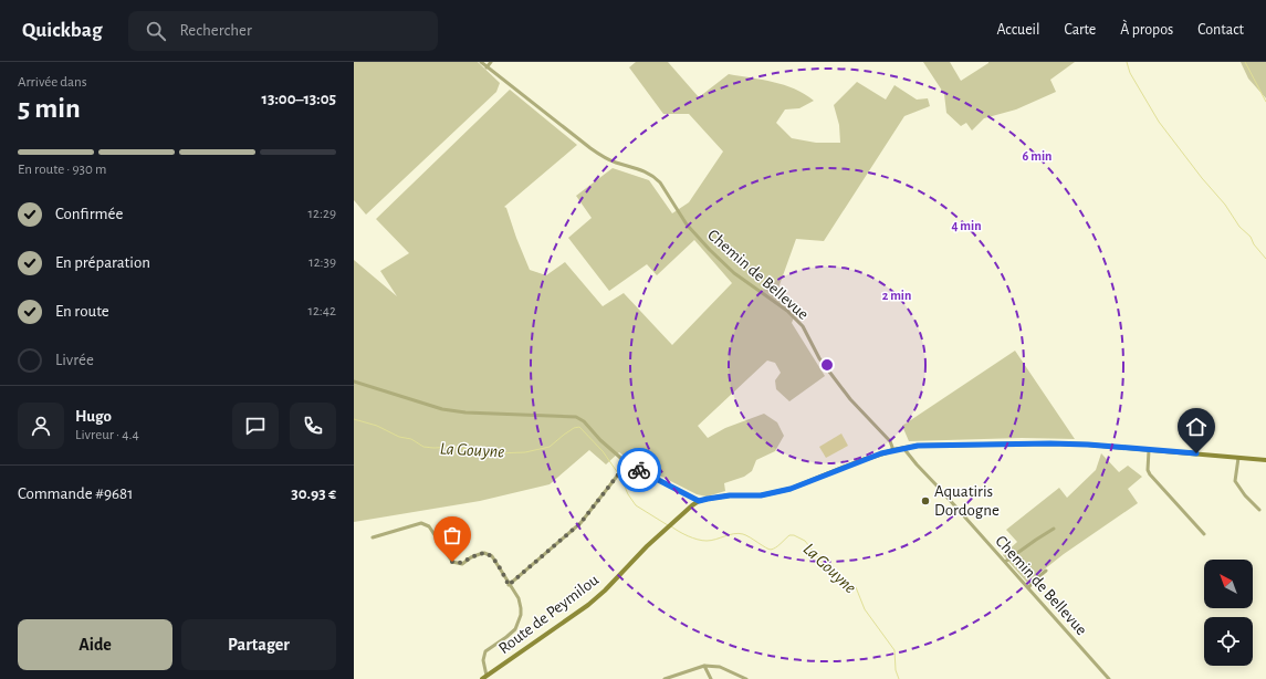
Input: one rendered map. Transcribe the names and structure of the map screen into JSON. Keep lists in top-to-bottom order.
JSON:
{
  "streets": {
    "street": ["Chemin de Bellevue", "Route de Peymilou"]
  },
  "water": ["La Gouyne"],
  "places": ["Aquatiris Dordogne"],
  "north": "top left",
  "page": {
    "header": "Quickbag",
    "search": "Rechercher",
    "nav": [
      "Accueil",
      "Carte",
      "À propos",
      "Contact"
    ],
    "heading": ["5 min", "Arrivée dans", "13:00–13:05"],
    "panel": [
      "Hugo",
      "Livreur · 4.4",
      "Commande #9681",
      "30.93 €"
    ],
    "bar": "En route · 930 m",
    "list": [
      ["Confirmée", "12:29"],
      ["En préparation", "12:39"],
      ["En route", "12:42"],
      "Livrée"
    ],
    "buttons": ["Aide", "Partager"]
  },
  "rings": ["6 min", "4 min", "2 min"]
}
